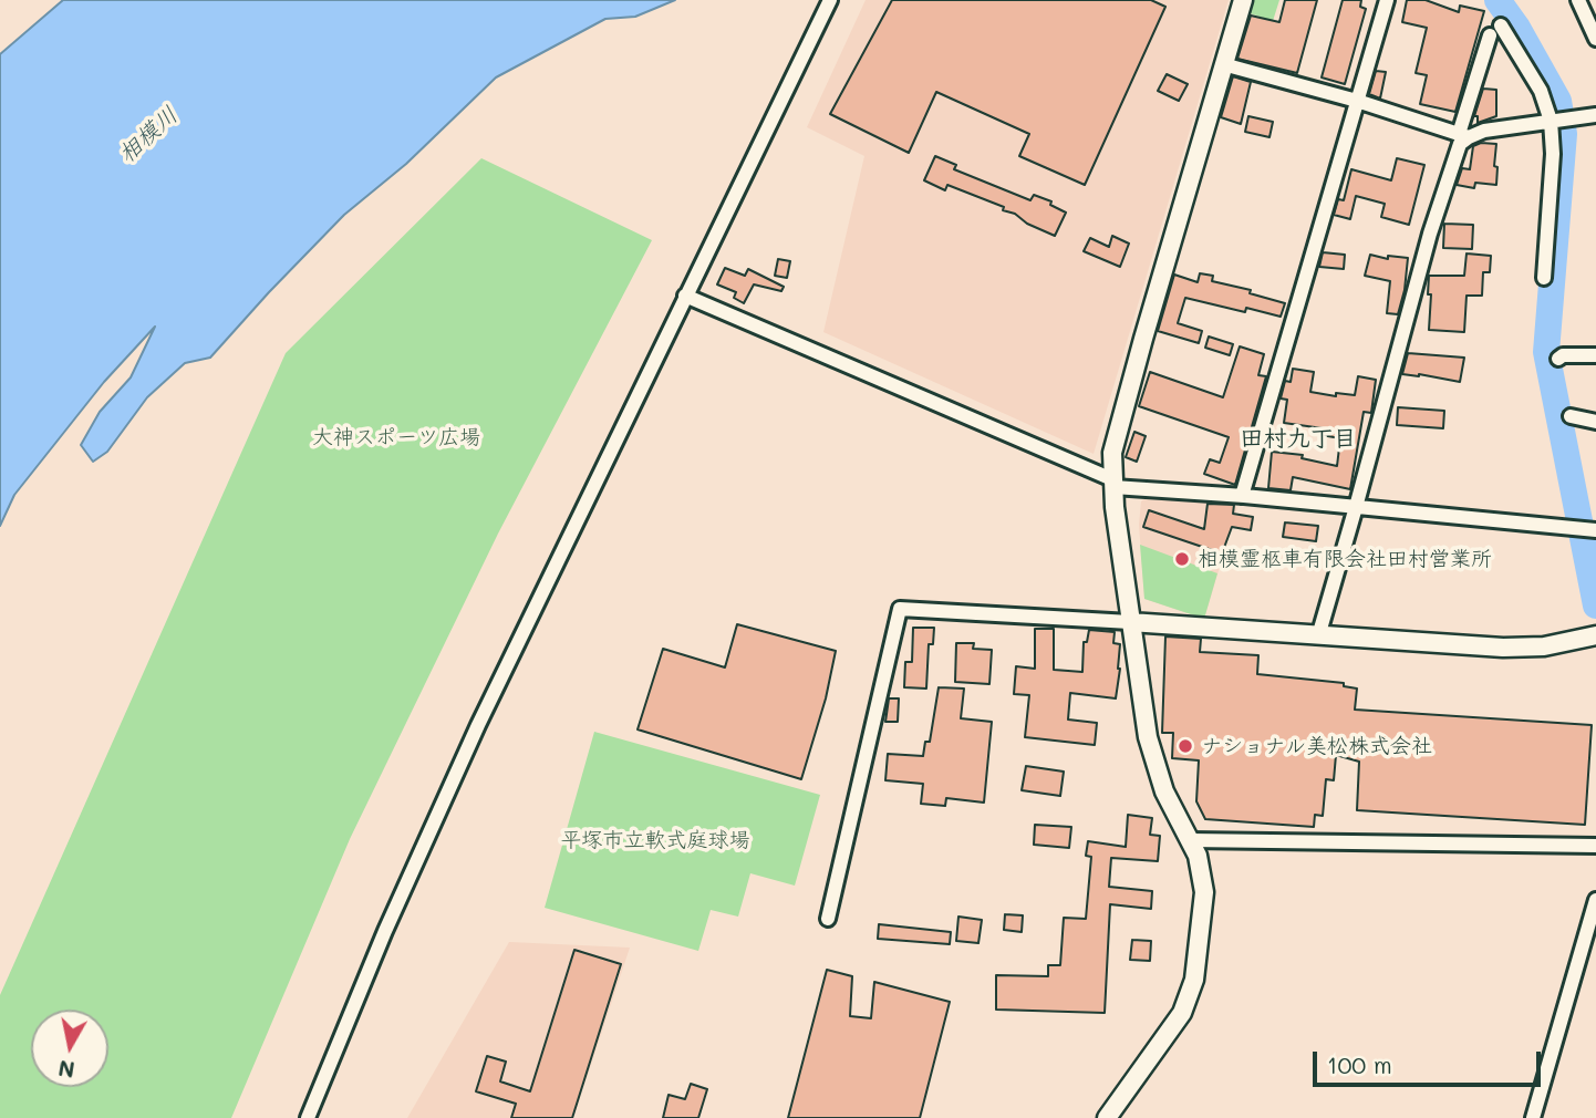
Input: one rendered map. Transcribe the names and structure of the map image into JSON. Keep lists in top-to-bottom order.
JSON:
{
  "districts": ["田村九丁目"],
  "water": ["相模川"],
  "parks": ["大神スポーツ広場", "平塚市立軟式庭球場"],
  "places": ["相模霊柩車有限会社田村営業所", "ナショナル美松株式会社"],
  "scale_bar": "100 m",
  "north": "bottom"
}
